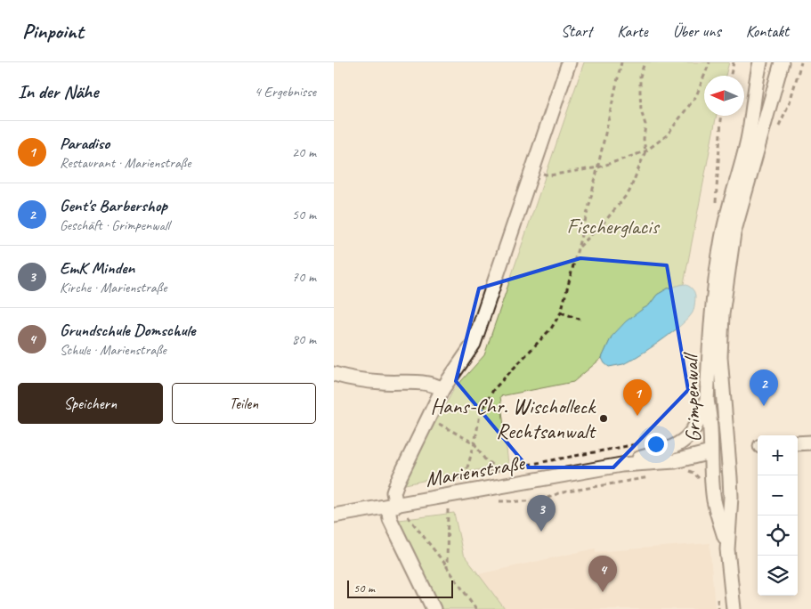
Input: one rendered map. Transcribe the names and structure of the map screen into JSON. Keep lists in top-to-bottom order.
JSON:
{
  "streets": {
    "street": ["Grimpenwall", "Marienstraße"]
  },
  "crossings": [
    ["Grimpenwall", "Marienstraße"]
  ],
  "parks": ["Fischerglacis"],
  "places": ["Hans-Chr. Wischolleck Rechtsanwalt"],
  "scale_bar": "50 m",
  "north": "left",
  "page": {
    "header": "Pinpoint",
    "nav": [
      "Start",
      "Karte",
      "Über uns",
      "Kontakt"
    ],
    "heading": ["In der Nähe", "4 Ergebnisse"],
    "list": [
      {
        "mark": "1",
        "name": "Paradiso",
        "note": "Restaurant · Marienstraße",
        "value": "20 m"
      },
      {
        "mark": "2",
        "name": "Gent's Barbershop",
        "note": "Geschäft · Grimpenwall",
        "value": "50 m"
      },
      {
        "mark": "3",
        "name": "EmK Minden",
        "note": "Kirche · Marienstraße",
        "value": "70 m"
      },
      {
        "mark": "4",
        "name": "Grundschule Domschule",
        "note": "Schule · Marienstraße",
        "value": "80 m"
      }
    ],
    "buttons": ["Speichern", "Teilen"],
    "pins": [
      "2",
      "1",
      "3",
      "4"
    ],
    "map_buttons": ["+", "−"],
    "scale": "50 m"
  }
}
